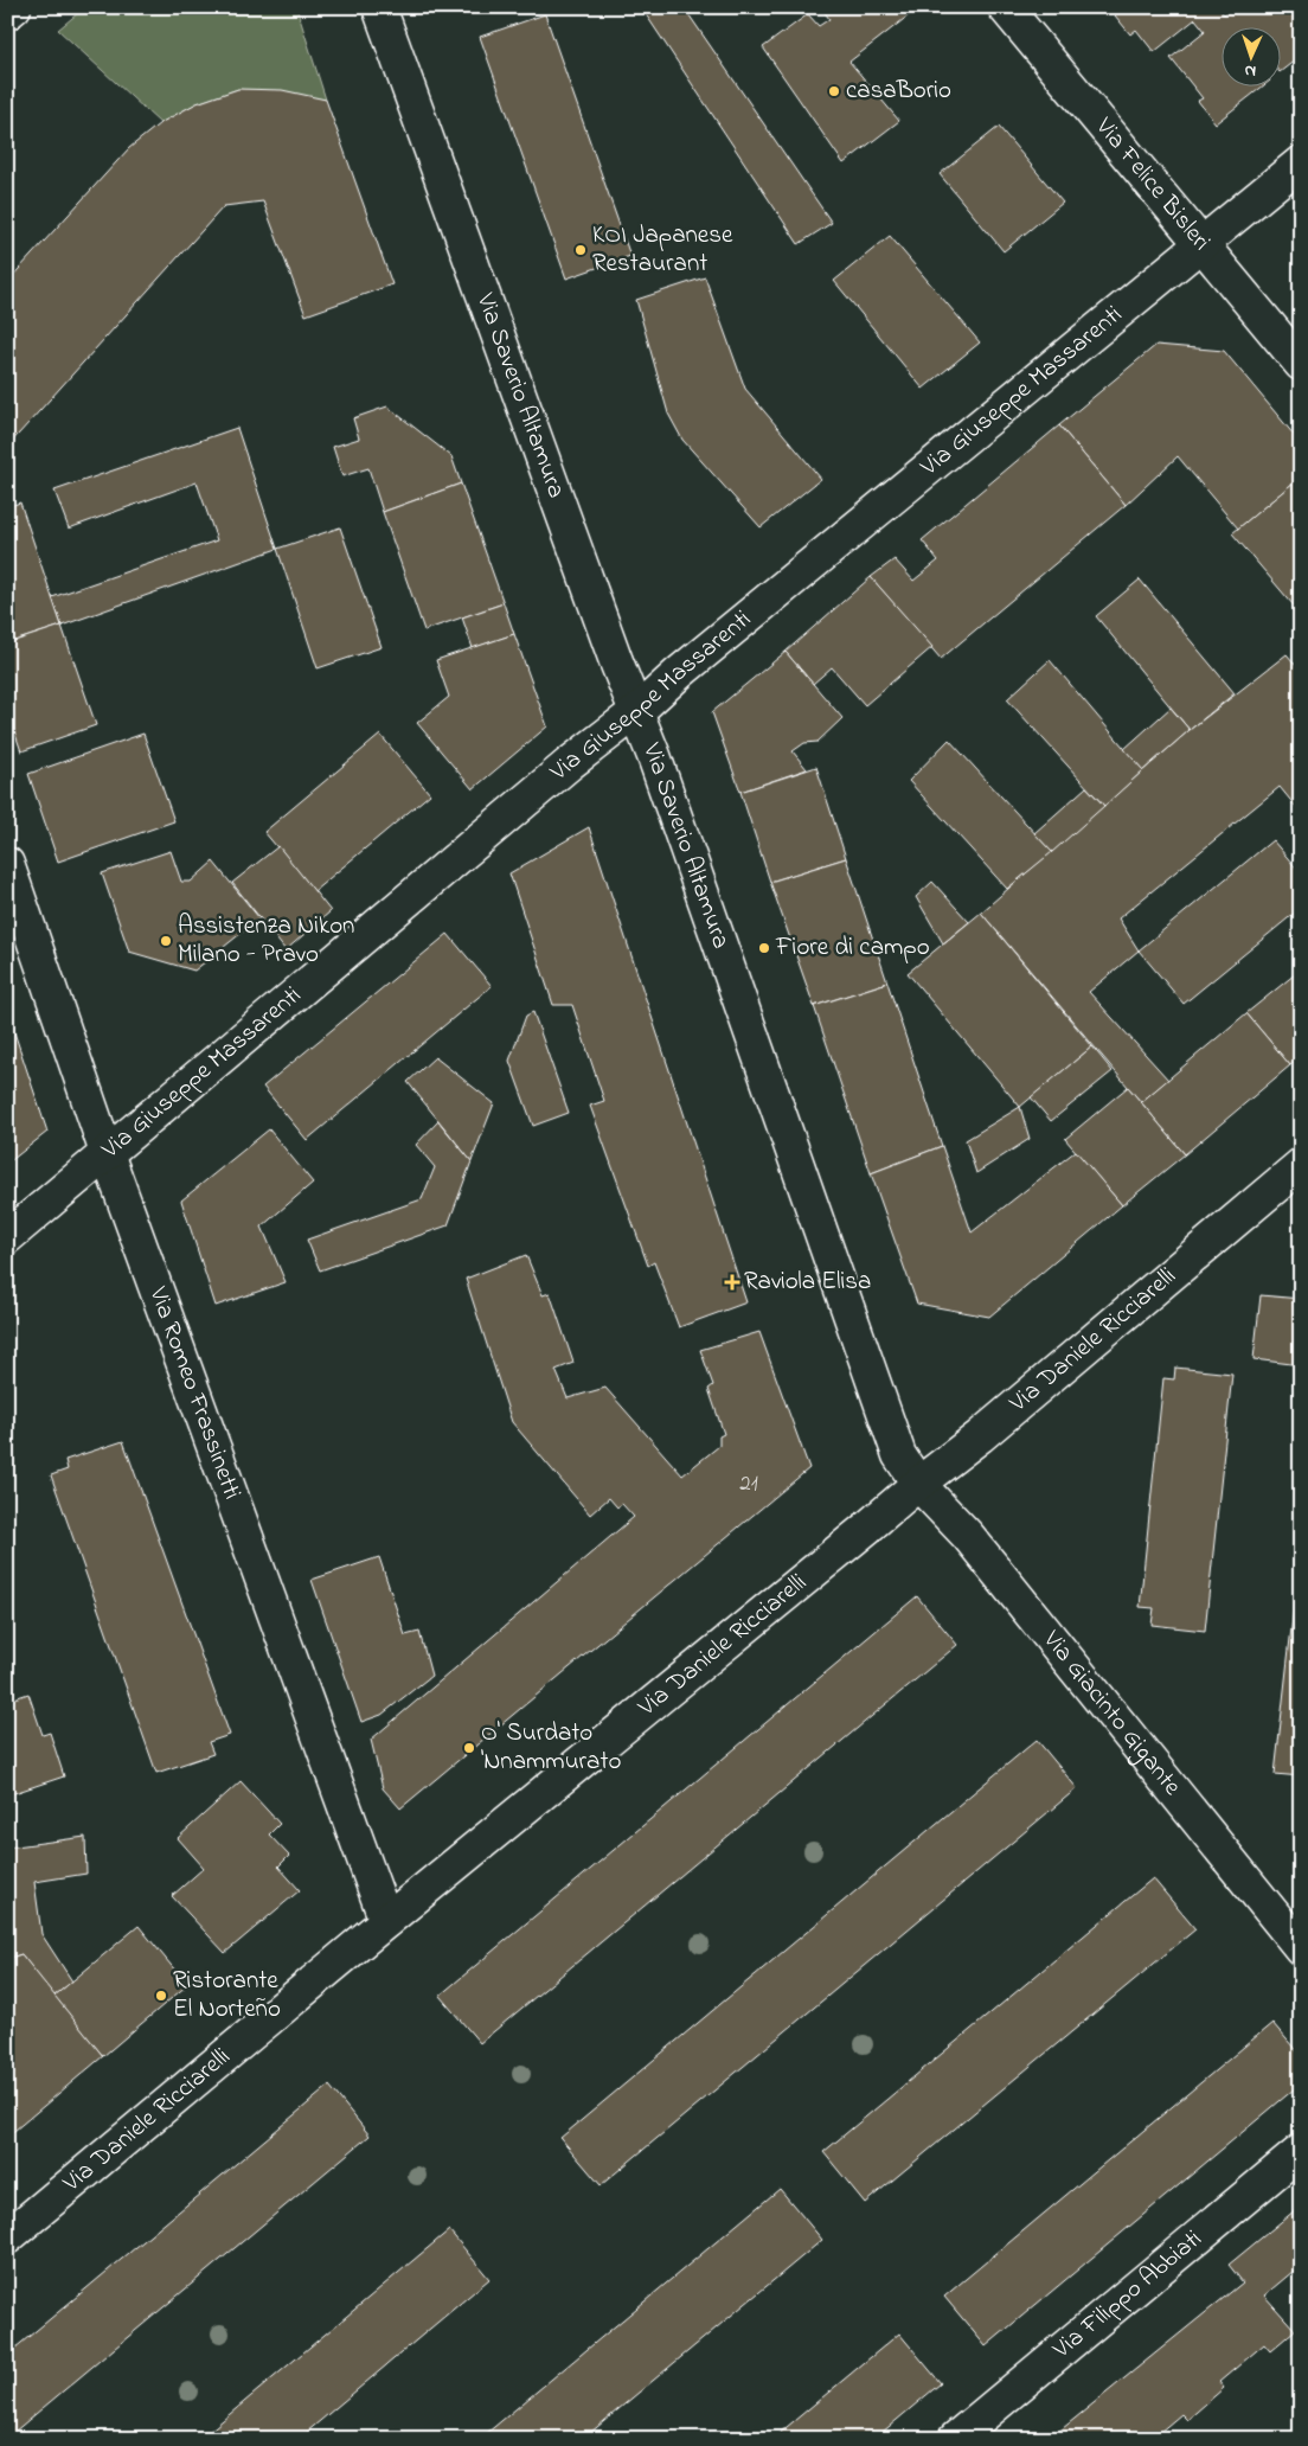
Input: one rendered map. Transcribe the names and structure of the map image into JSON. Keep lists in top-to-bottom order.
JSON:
{
  "streets": {
    "street": [
      "Via Felice Bisleri",
      "Via Giuseppe Massarenti",
      "Via Saverio Altamura",
      "Via Daniele Ricciarelli",
      "Via Romeo Frassinetti",
      "Via Giacinto Gigante",
      "Via Filippo Abbiati"
    ]
  },
  "crossings": [
    ["Via Felice Bisleri", "Via Giuseppe Massarenti"],
    ["Via Giuseppe Massarenti", "Via Saverio Altamura"],
    ["Via Giuseppe Massarenti", "Via Romeo Frassinetti"],
    ["Via Saverio Altamura", "Via Daniele Ricciarelli"],
    ["Via Saverio Altamura", "Via Giacinto Gigante"],
    ["Via Daniele Ricciarelli", "Via Romeo Frassinetti"],
    ["Via Daniele Ricciarelli", "Via Giacinto Gigante"]
  ],
  "places": {
    "other": [
      "casaBorio",
      "KOI Japanese Restaurant",
      "Assistenza Nikon Milano - Pravo",
      "Fiore di campo",
      "O' Surdato 'Nnammurato",
      "Ristorante El Norteño"
    ],
    "health": ["Raviola Elisa"]
  },
  "house_numbers": ["21"],
  "north": "bottom"
}
